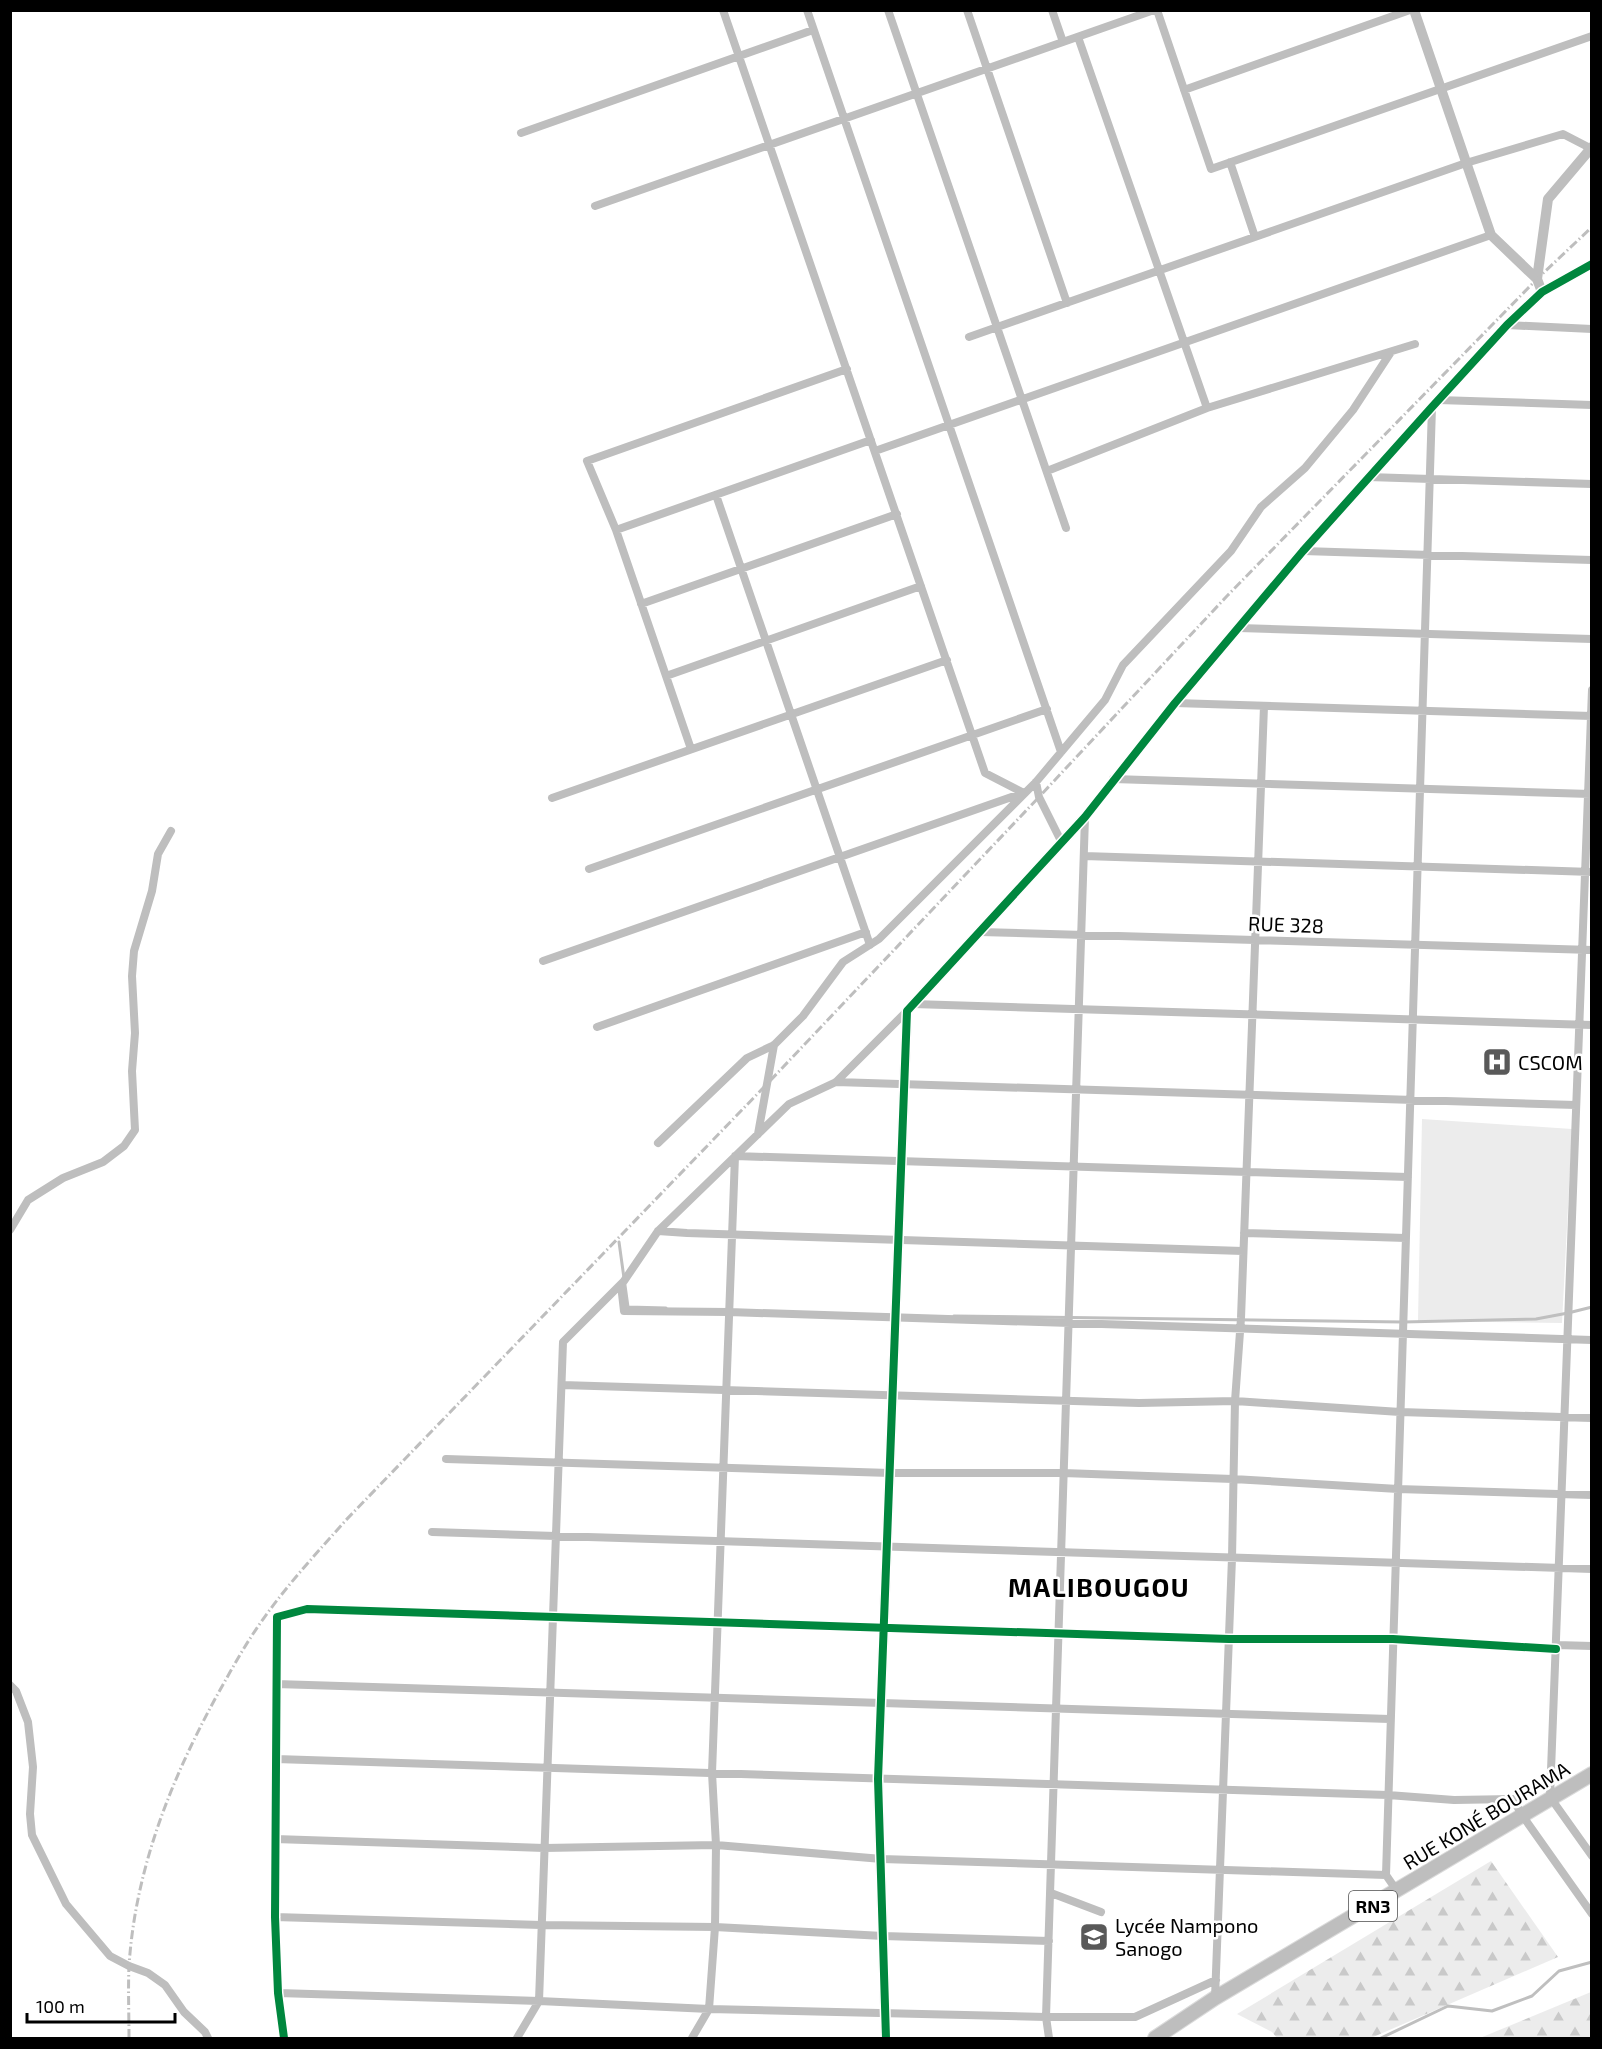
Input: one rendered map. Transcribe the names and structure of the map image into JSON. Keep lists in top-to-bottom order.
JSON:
{
  "streets": {
    "highway": ["RUE KONÉ BOURAMA", "RN3"],
    "street": ["RUE 328"]
  },
  "districts": ["MALIBOUGOU"],
  "places": {
    "hospital": ["CSCOM"],
    "school or university": ["Lycée Nampono Sanogo"]
  },
  "scale_bar": "100 m"
}
